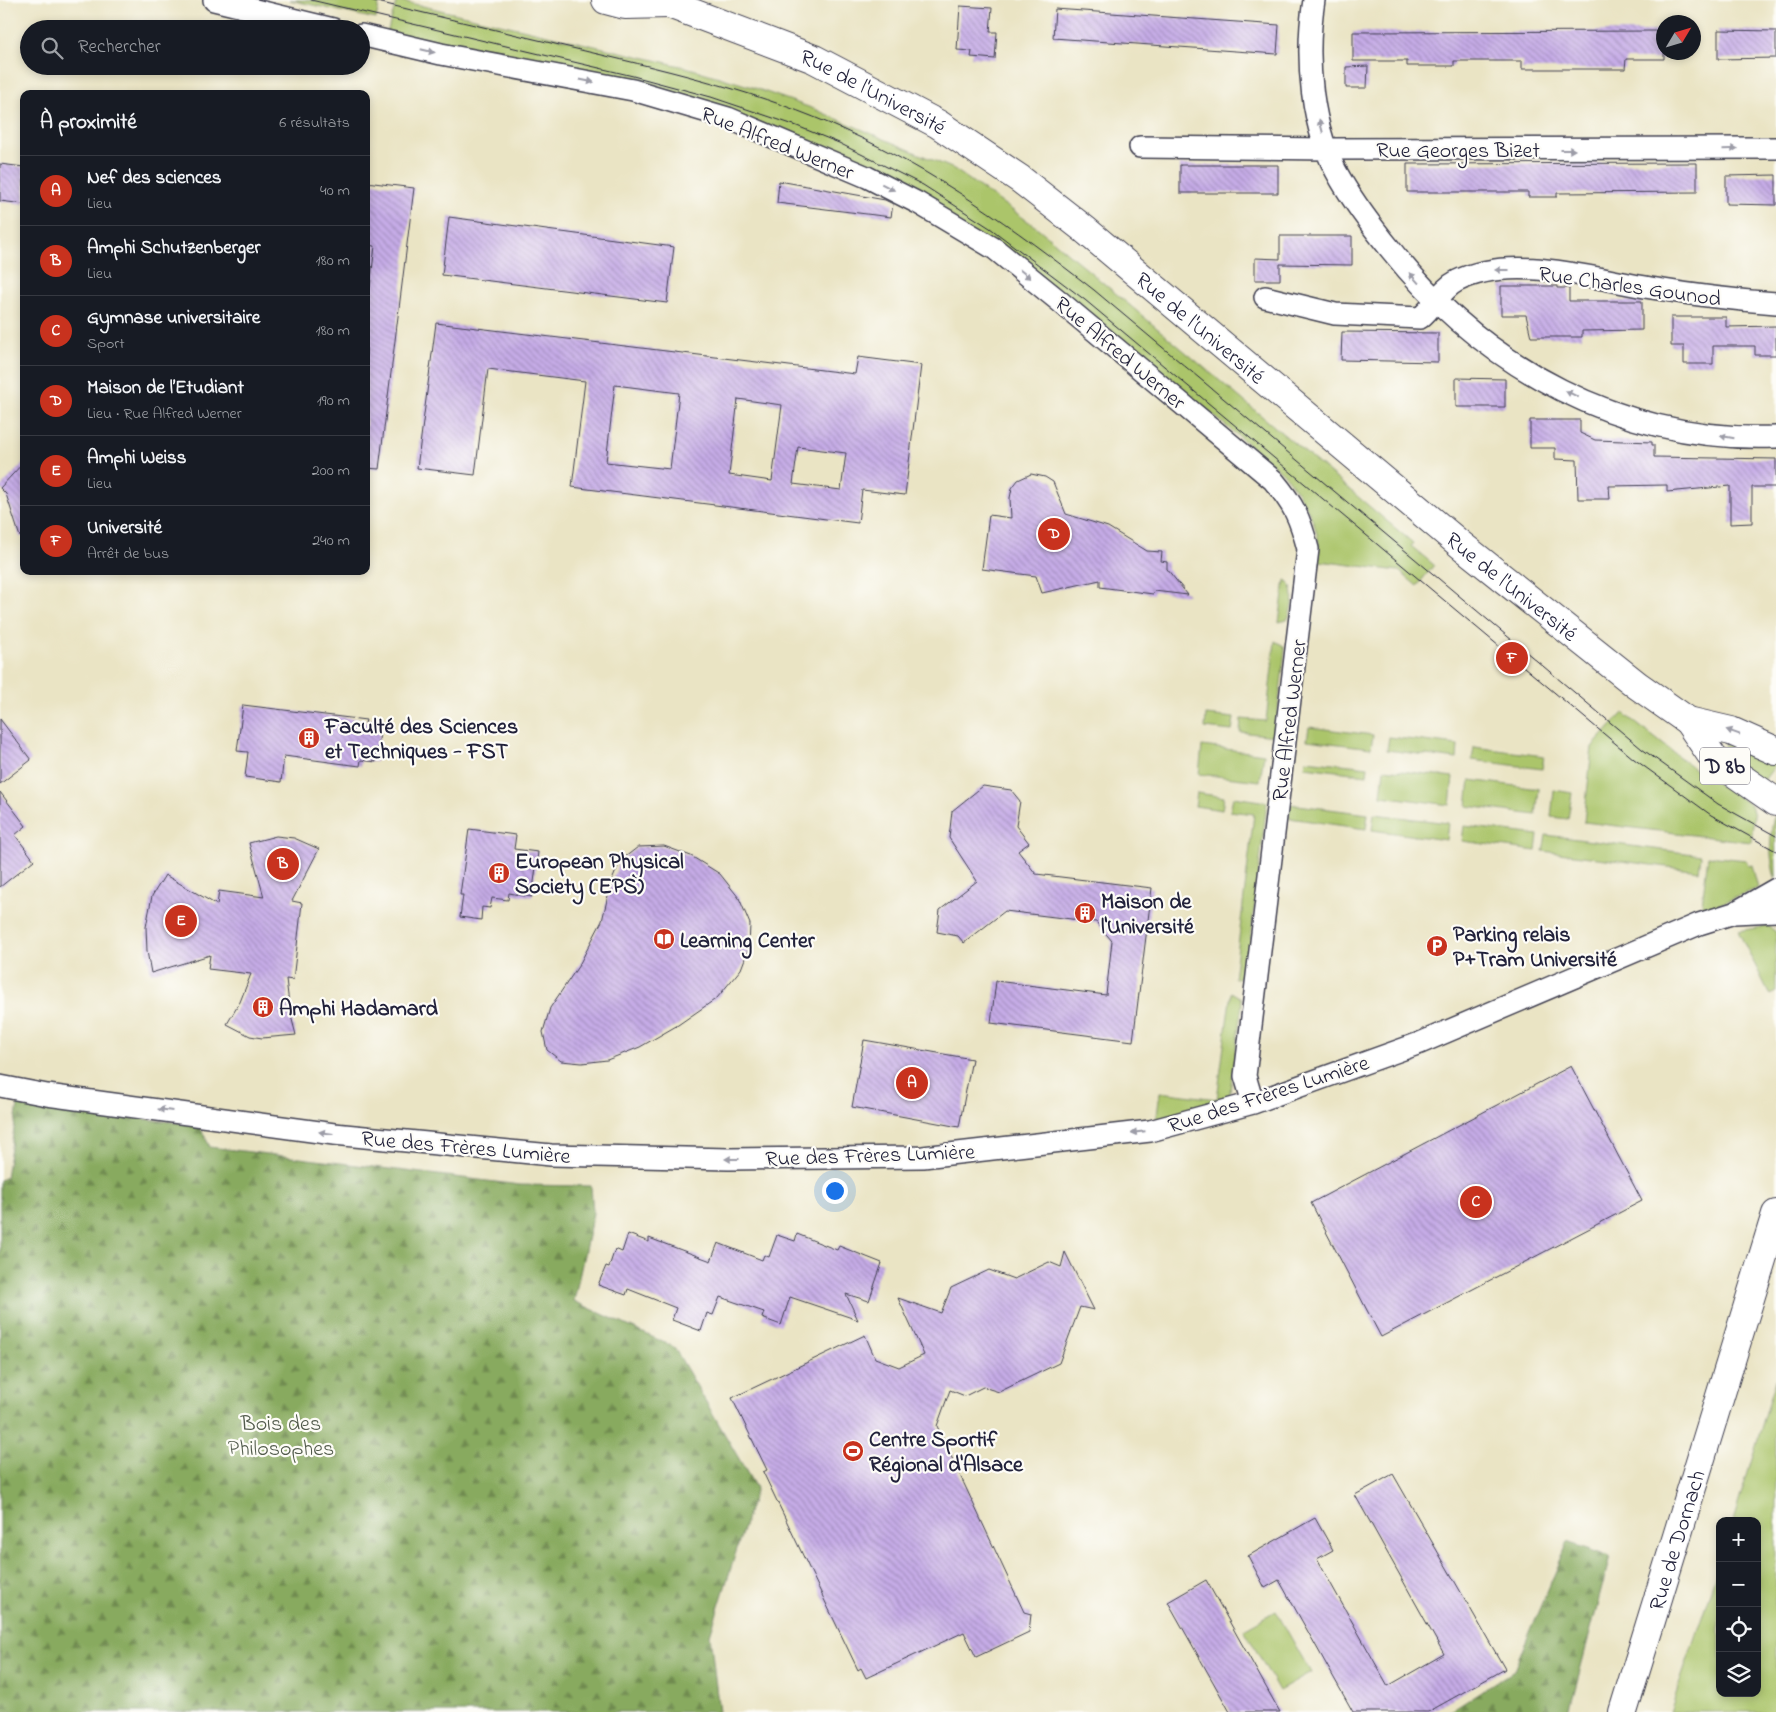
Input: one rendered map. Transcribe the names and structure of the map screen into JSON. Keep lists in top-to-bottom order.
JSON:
{
  "streets": {
    "main road": ["Rue de l'Université", "D 8b", "Rue de Dornach"],
    "street": [
      "Rue Alfred Werner",
      "Rue Georges Bizet",
      "Rue Charles Gounod",
      "Rue des Frères Lumière"
    ]
  },
  "crossings": [
    ["Rue Alfred Werner", "Rue des Frères Lumière"]
  ],
  "one_way": ["Rue Alfred Werner", "Rue Georges Bizet", "Rue des Frères Lumière"],
  "parks": ["Bois des Philosophes"],
  "places": {
    "building": [
      "Faculté des Sciences et Techniques - FST",
      "European Physical Society (EPS)",
      "Maison de l'Université",
      "Amphi Hadamard"
    ],
    "library": ["Learning Center"],
    "parking": ["Parking relais P+Tram Université"],
    "sports": ["Centre Sportif Régional d'Alsace"]
  },
  "north": "top right",
  "page": {
    "search": "Rechercher",
    "heading": ["À proximité", "6 résultats"],
    "list": [
      {
        "mark": "A",
        "name": "Nef des sciences",
        "note": "Lieu",
        "value": "40 m"
      },
      {
        "mark": "B",
        "name": "Amphi Schutzenberger",
        "note": "Lieu",
        "value": "180 m"
      },
      {
        "mark": "C",
        "name": "Gymnase universitaire",
        "note": "Sport",
        "value": "180 m"
      },
      {
        "mark": "D",
        "name": "Maison de l’Etudiant",
        "note": "Lieu · Rue Alfred Werner",
        "value": "190 m"
      },
      {
        "mark": "E",
        "name": "Amphi Weiss",
        "note": "Lieu",
        "value": "200 m"
      },
      {
        "mark": "F",
        "name": "Université",
        "note": "Arrêt de bus",
        "value": "240 m"
      }
    ],
    "pins": [
      "D",
      "F",
      "B",
      "E",
      "A",
      "C"
    ],
    "map_buttons": ["+", "−"]
  }
}
